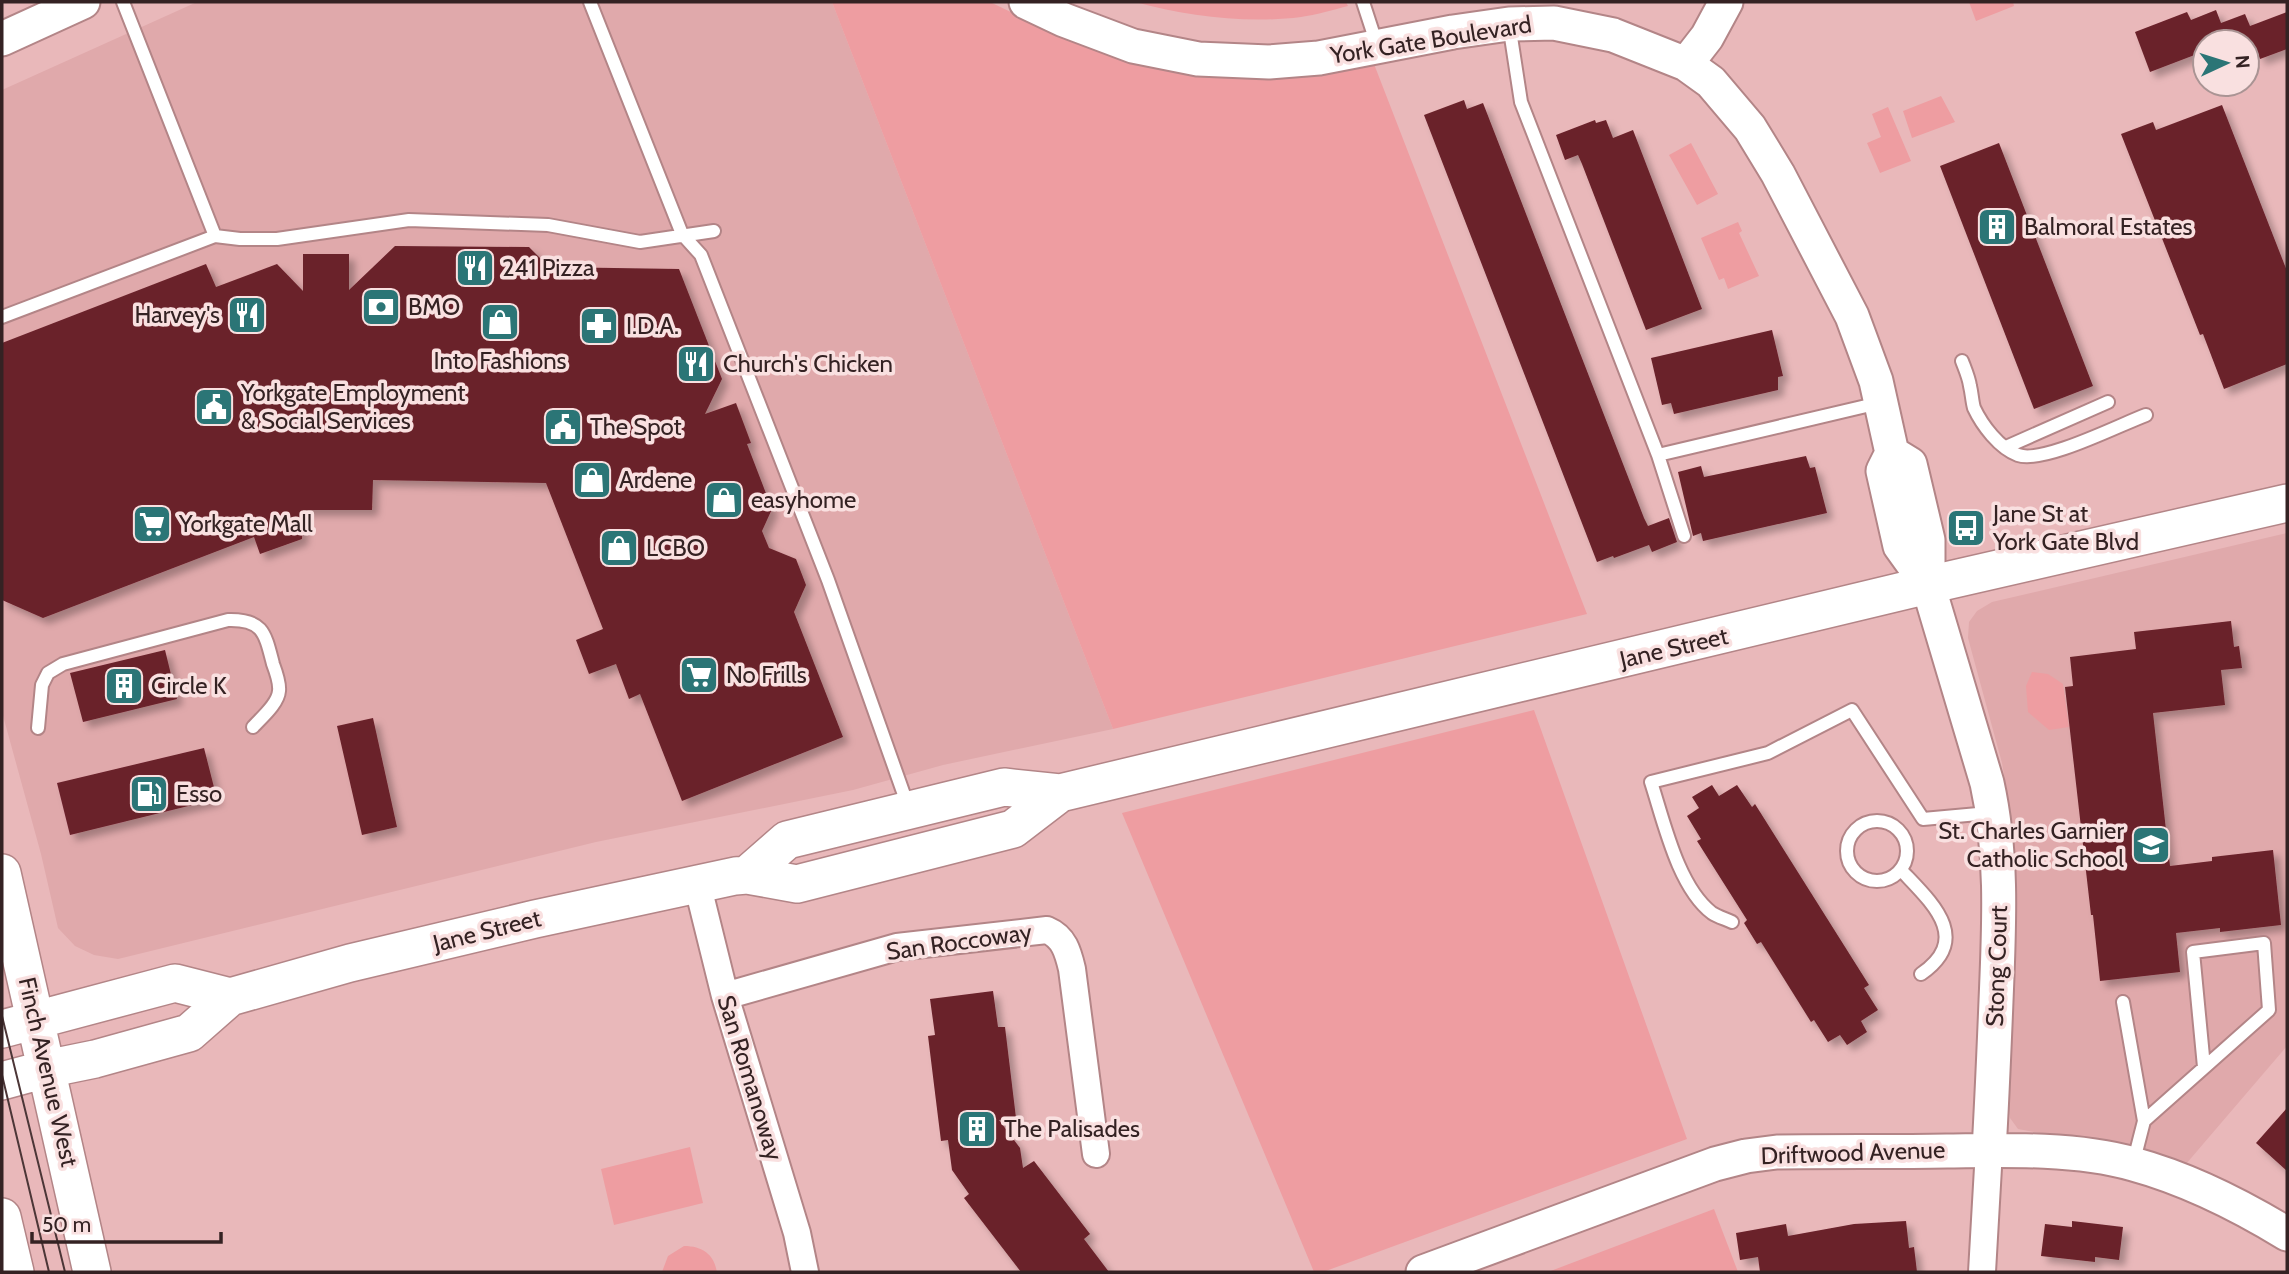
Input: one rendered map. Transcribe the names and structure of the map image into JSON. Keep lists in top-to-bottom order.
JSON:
{
  "streets": {
    "main road": ["Jane Street", "Finch Avenue West"],
    "street": [
      "York Gate Boulevard",
      "San Roccoway",
      "Stong Court",
      "San Romanoway",
      "Driftwood Avenue"
    ]
  },
  "crossings": [
    ["York Gate Boulevard", "Jane Street"],
    ["York Gate Boulevard", "Stong Court"],
    ["Jane Street", "Stong Court"],
    ["Jane Street", "Finch Avenue West"],
    ["Jane Street", "San Romanoway"],
    ["San Roccoway", "San Romanoway"],
    ["Stong Court", "Driftwood Avenue"]
  ],
  "places": {
    "building": ["Balmoral Estates", "Circle K", "The Palisades"],
    "restaurant": ["241 Pizza", "Harvey's", "Church's Chicken"],
    "bank": ["BMO"],
    "shop": [
      "Into Fashions",
      "Ardene",
      "easyhome",
      "LCBO"
    ],
    "pharmacy": ["I.D.A."],
    "public building": ["Yorkgate Employment & Social Services", "The Spot"],
    "supermarket": ["Yorkgate Mall", "No Frills"],
    "bus stop": ["Jane St at York Gate Blvd"],
    "fuel station": ["Esso"],
    "school or university": ["St. Charles Garnier Catholic School"]
  },
  "scale_bar": "50 m",
  "north": "right"
}
